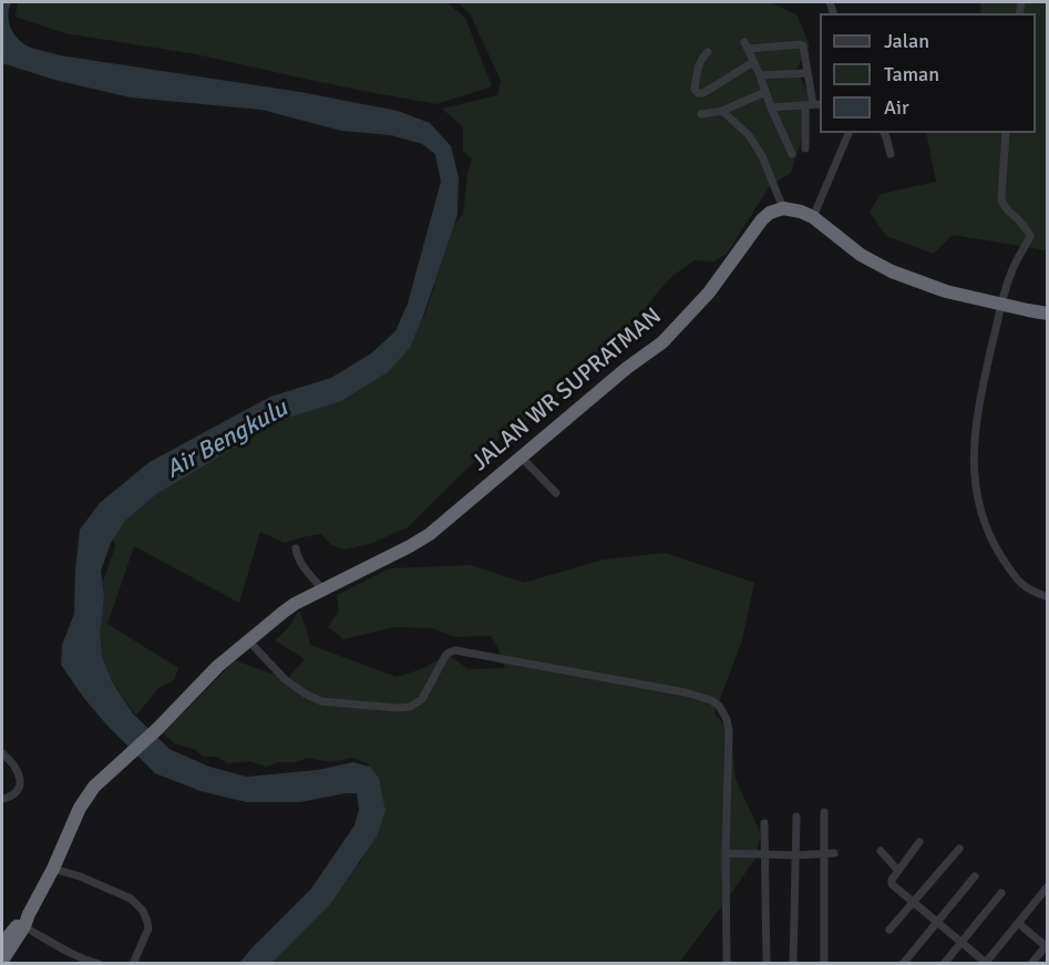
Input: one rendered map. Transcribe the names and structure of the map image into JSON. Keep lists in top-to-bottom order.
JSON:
{
  "streets": {
    "highway": ["JALAN WR SUPRATMAN"]
  },
  "water": ["Air Bengkulu"],
  "legend": ["Jalan", "Taman", "Air"]
}
